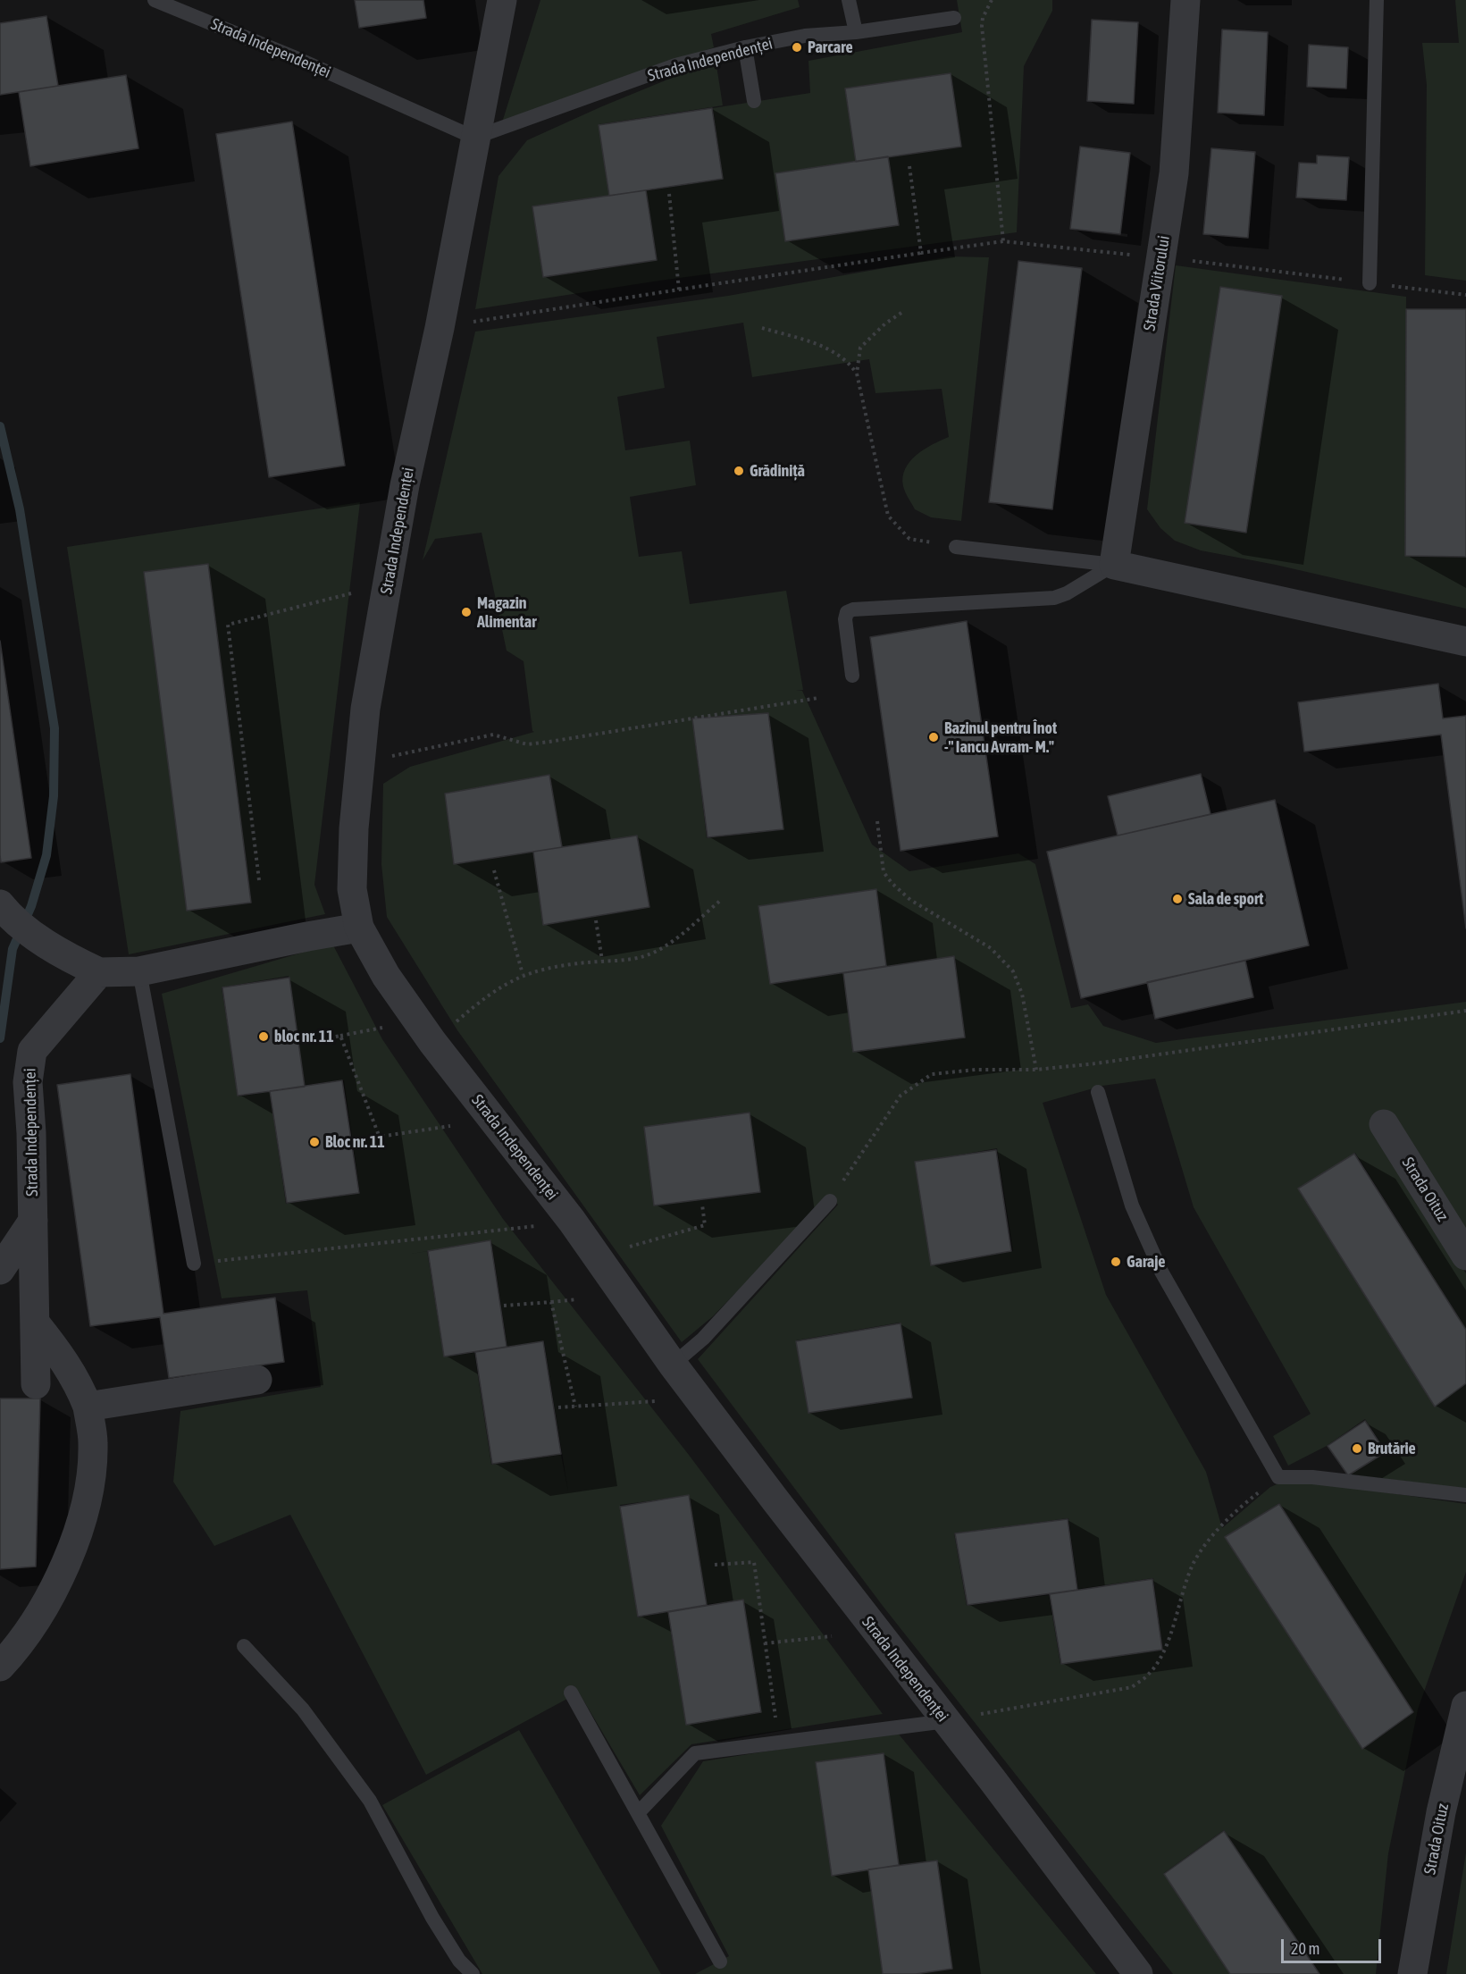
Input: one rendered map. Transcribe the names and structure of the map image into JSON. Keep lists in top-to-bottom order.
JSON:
{
  "streets": {
    "street": ["Strada Independenței", "Strada Viitorului", "Strada Oituz"]
  },
  "places": [
    "Parcare",
    "Grădiniță",
    "Magazin Alimentar",
    "Bazinul pentru Înot -\" Iancu Avram- M.\"",
    "Sala de sport",
    "bloc nr. 11",
    "Bloc nr. 11",
    "Garaje",
    "Brutărie"
  ],
  "scale_bar": "20 m"
}
